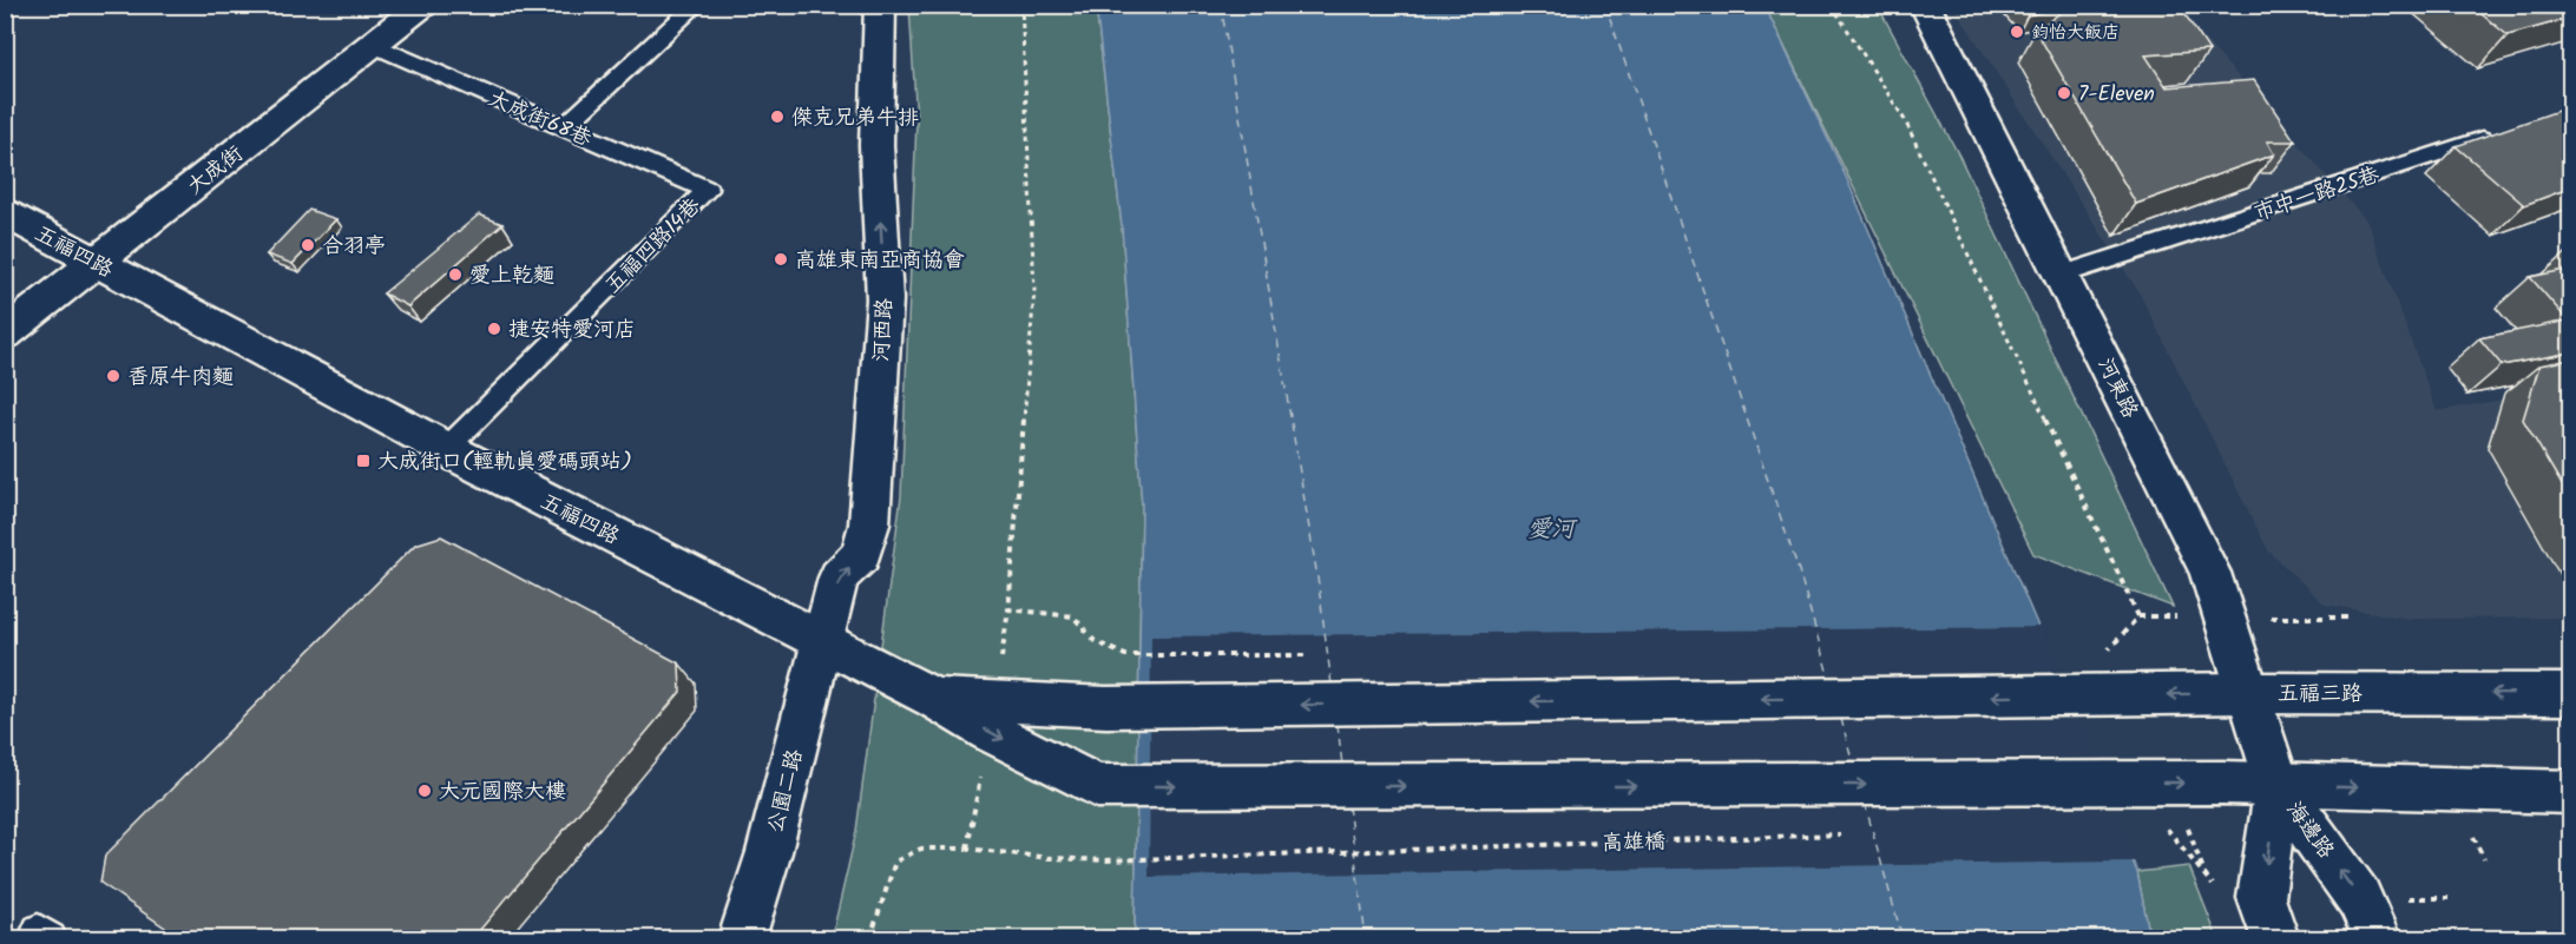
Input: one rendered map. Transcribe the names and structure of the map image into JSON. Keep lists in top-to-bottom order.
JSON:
{
  "streets": {
    "street": [
      "大成街",
      "五福四路",
      "河西路",
      "河東路",
      "五福三路",
      "公園二路",
      "海邊路"
    ],
    "lane": ["大成街68巷", "市中一路25巷", "五福四路14巷"],
    "path": ["高雄橋"]
  },
  "crossings": [
    ["大成街68巷", "大成街"],
    ["大成街68巷", "五福四路14巷"],
    ["大成街", "五福四路"],
    ["市中一路25巷", "河東路"],
    ["五福四路14巷", "五福四路"],
    ["五福四路", "河西路"],
    ["五福四路", "河東路"],
    ["五福四路", "五福三路"],
    ["五福四路", "公園二路"],
    ["五福四路", "海邊路"],
    ["河西路", "公園二路"],
    ["河東路", "五福三路"],
    ["河東路", "海邊路"]
  ],
  "one_way": ["五福四路", "河西路", "五福三路"],
  "water": ["愛河"],
  "places": {
    "other": [
      "鈞怡大飯店",
      "7-Eleven",
      "傑克兄弟牛排",
      "合羽亭",
      "高雄東南亞商協會",
      "愛上乾麵",
      "捷安特愛河店",
      "香原牛肉麵",
      "大元國際大樓"
    ],
    "transit": ["大成街口(輕軌真愛碼頭站)"]
  }
}
